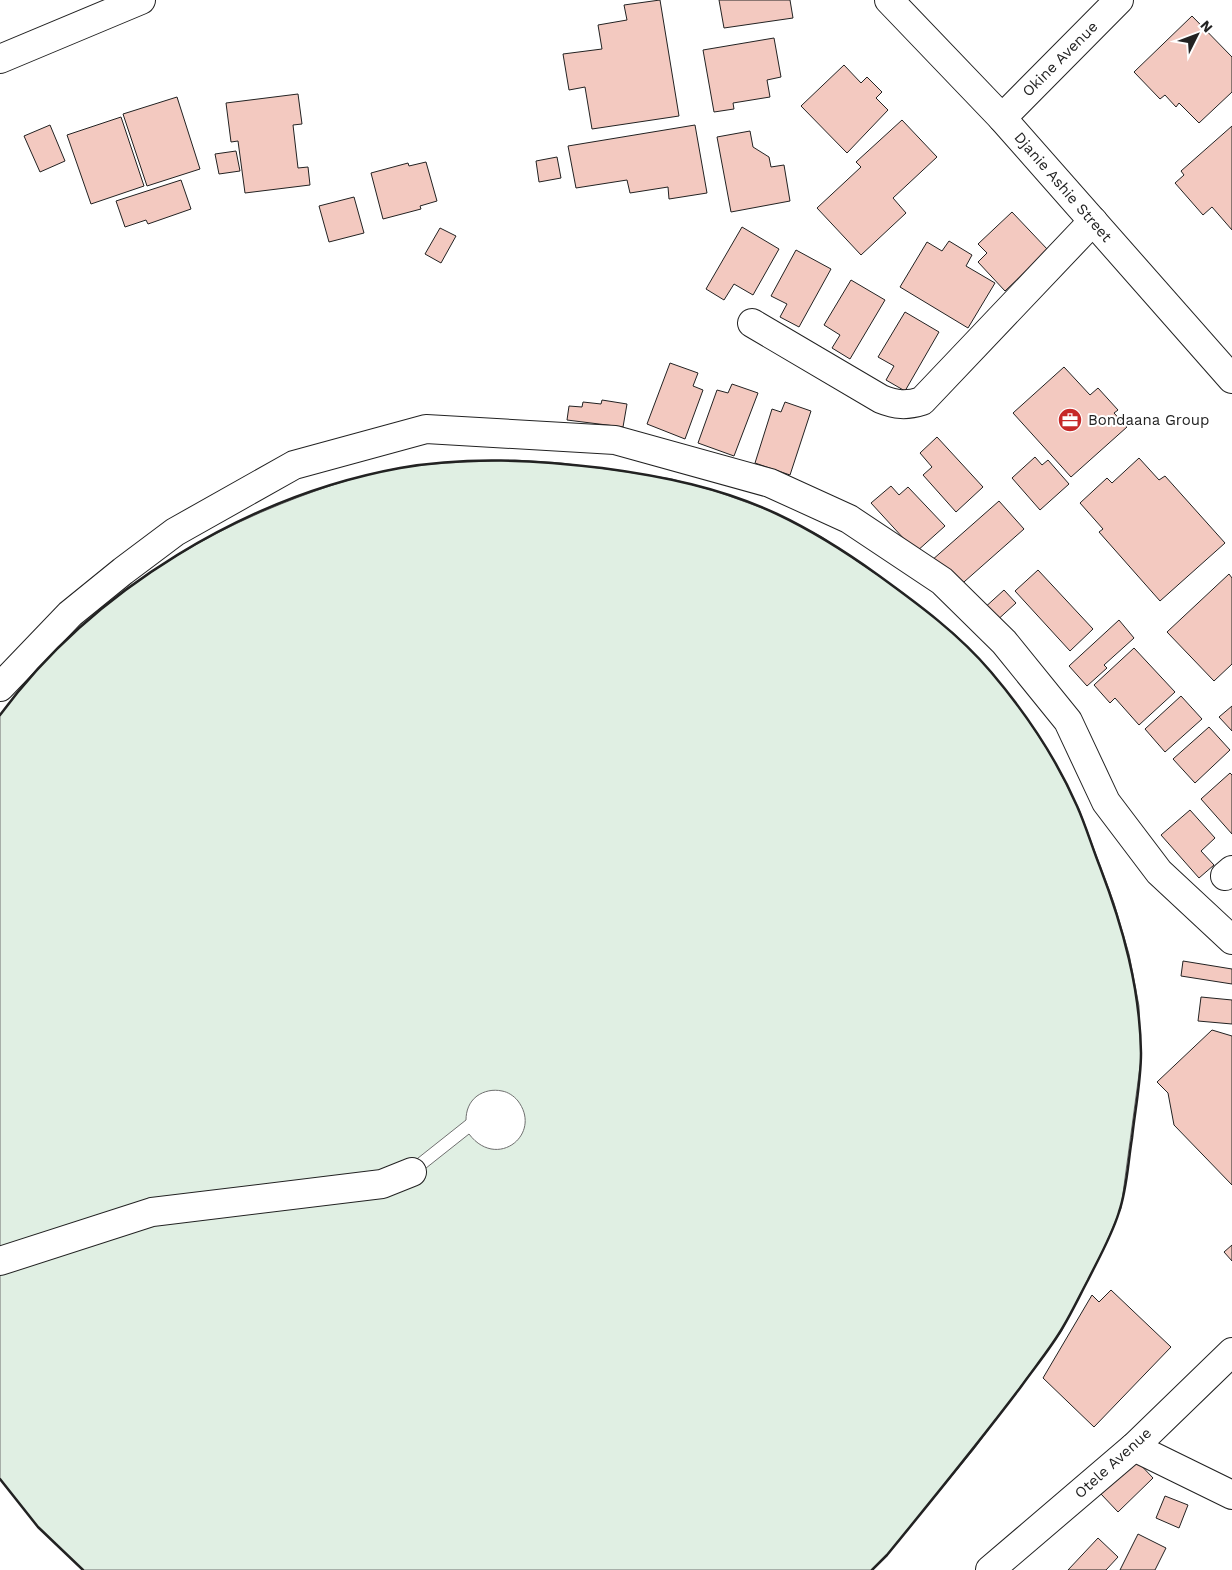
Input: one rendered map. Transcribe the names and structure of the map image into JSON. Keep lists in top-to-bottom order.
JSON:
{
  "streets": {
    "street": ["Okine Avenue", "Djanie Ashie Street", "Otele Avenue"]
  },
  "crossings": [
    ["Okine Avenue", "Djanie Ashie Street"]
  ],
  "places": {
    "office": ["Bondaana Group"]
  },
  "north": "top right"
}
